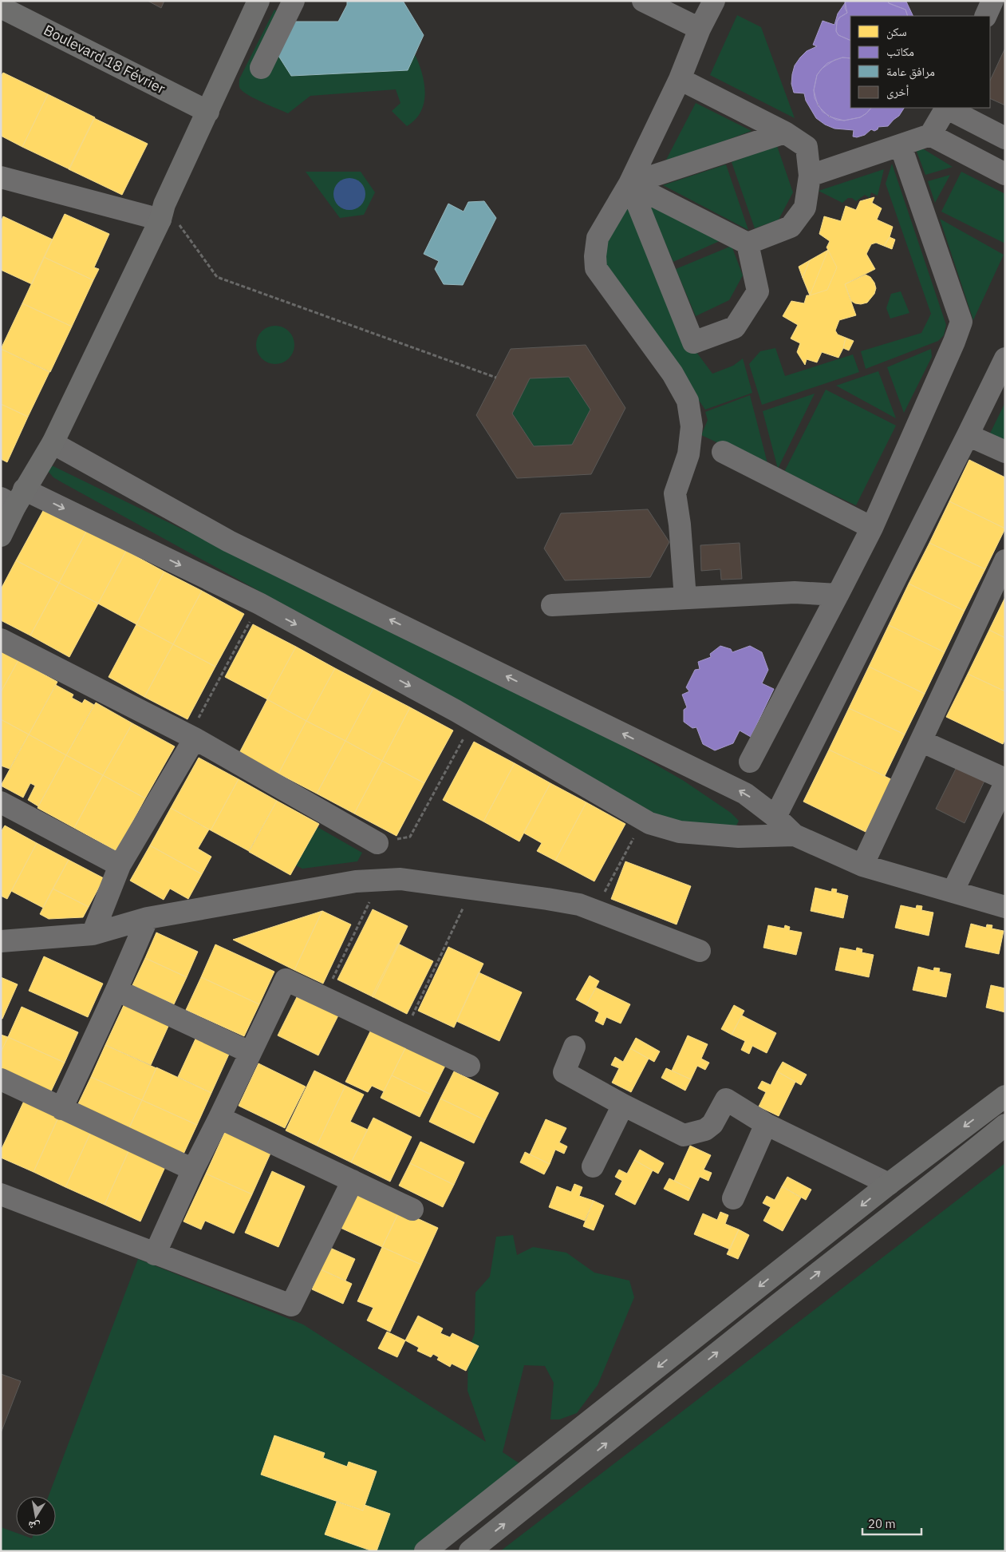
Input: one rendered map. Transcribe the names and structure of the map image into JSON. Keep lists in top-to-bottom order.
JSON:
{
  "streets": {
    "main road": ["Boulevard 18 Février"]
  },
  "legend": [
    "سكن",
    "مكاتب",
    "مرافق عامة",
    "أخرى"
  ],
  "scale_bar": "20 m",
  "north": "bottom"
}
